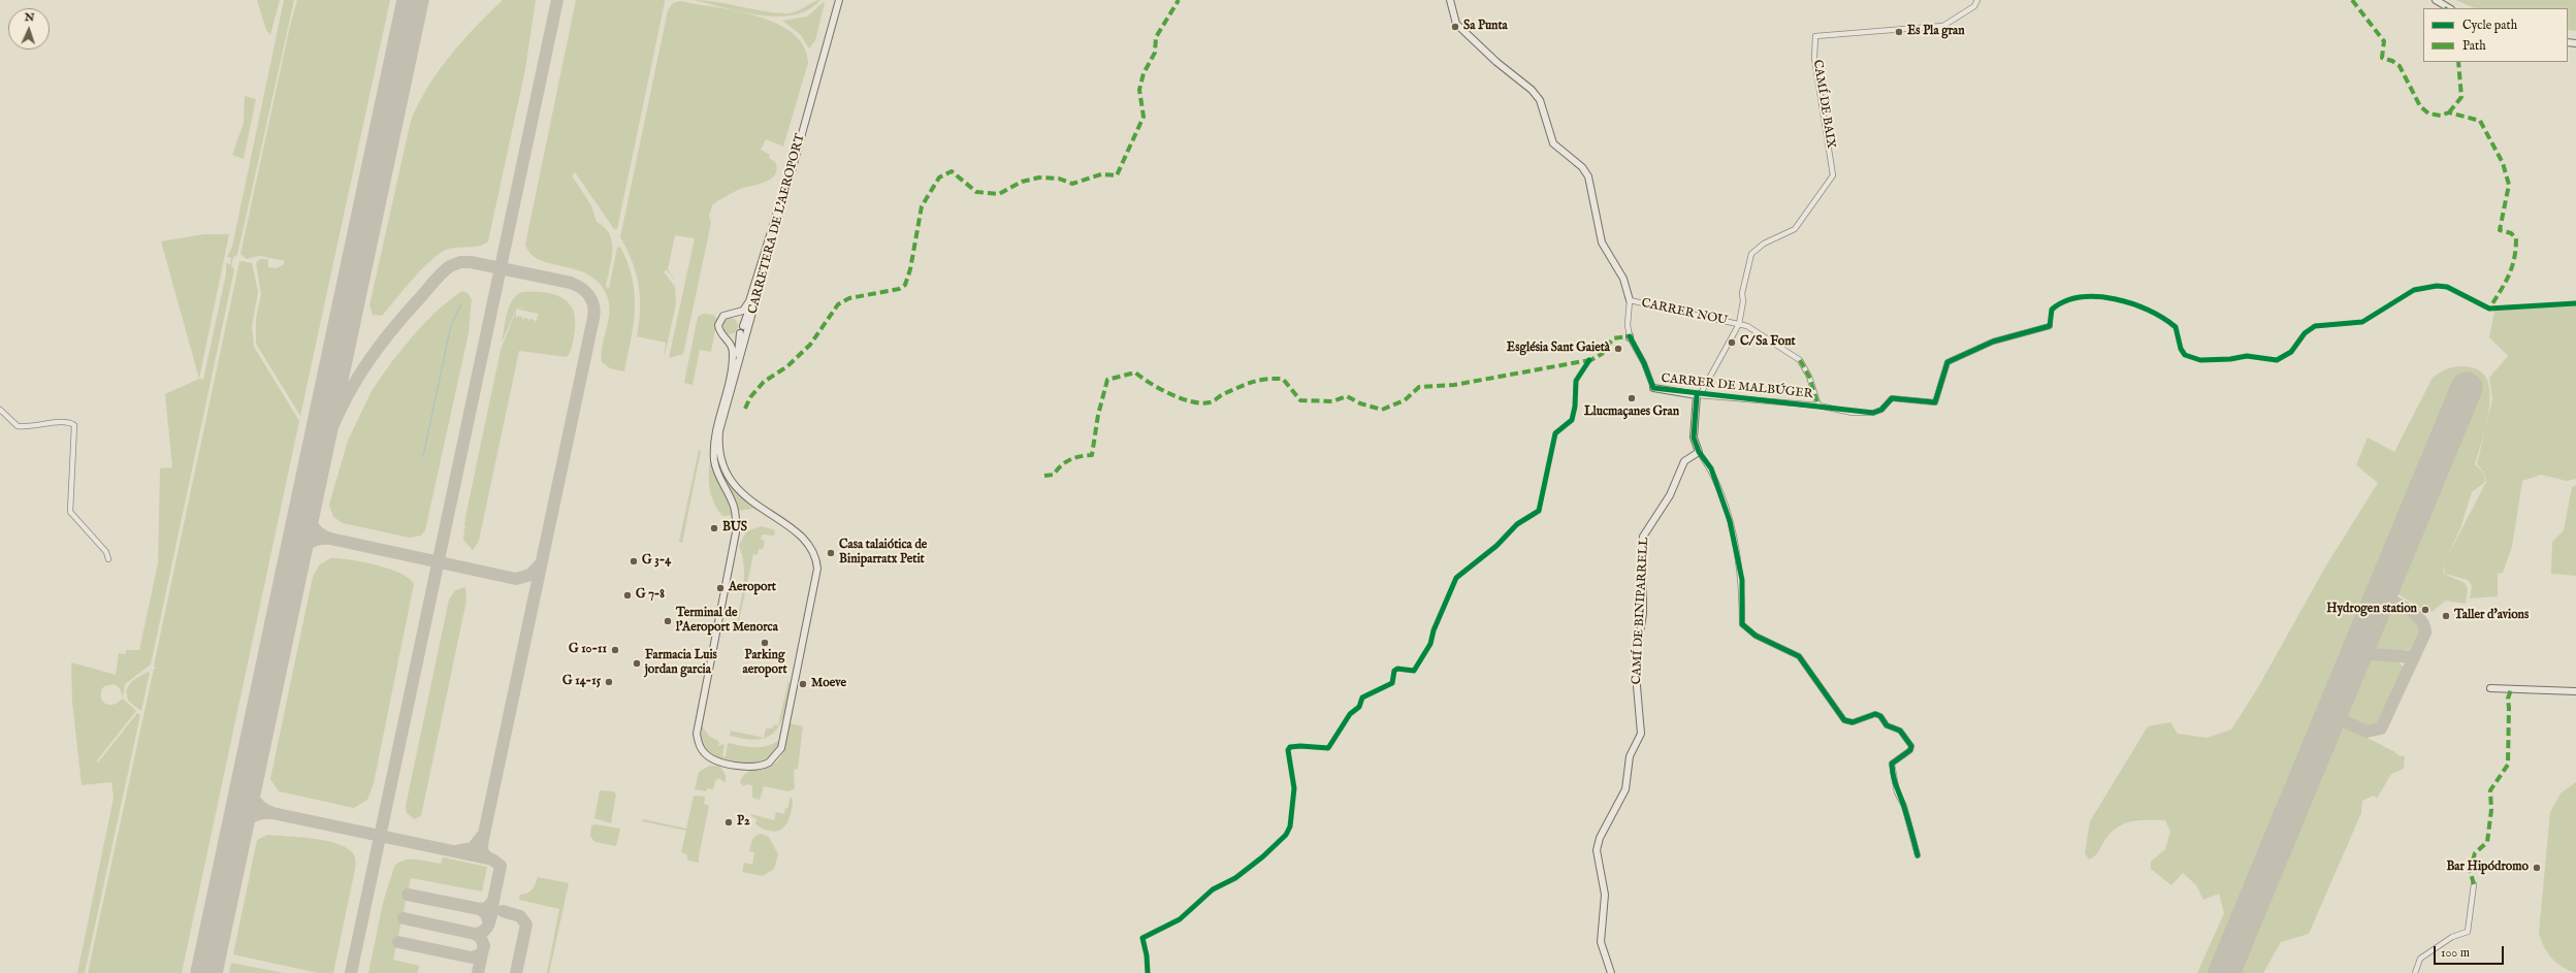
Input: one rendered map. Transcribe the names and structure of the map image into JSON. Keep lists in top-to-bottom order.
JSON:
{
  "streets": {
    "main road": ["CARRETERA DE L'AEROPORT", "CARRER DE MALBÚGER", "CAMÍ DE BINIPARRELL"],
    "street": ["CAMÍ DE BAIX", "CARRER NOU"]
  },
  "crossings": [
    ["CAMÍ DE BAIX", "CARRER NOU"],
    ["CARRER NOU", "CARRER DE MALBÚGER"]
  ],
  "places": [
    "Sa Punta",
    "Es Pla gran",
    "C/ Sa Font",
    "Església Sant Gaietà",
    "Llucmaçanes Gran",
    "BUS",
    "Casa talaiótica de Biniparratx Petit",
    "G 3-4",
    "Aeroport",
    "G 7-8",
    "Hydrogen station",
    "Taller d'avions",
    "Terminal de l'Aeroport Menorca",
    "Parking aeroport",
    "G 10-11",
    "Farmacia Luis jordan garcia",
    "G 14-15",
    "Moeve",
    "P2",
    "Bar Hipódromo"
  ],
  "legend": ["Cycle path", "Path"],
  "scale_bar": "100 m",
  "north": "top"
}
